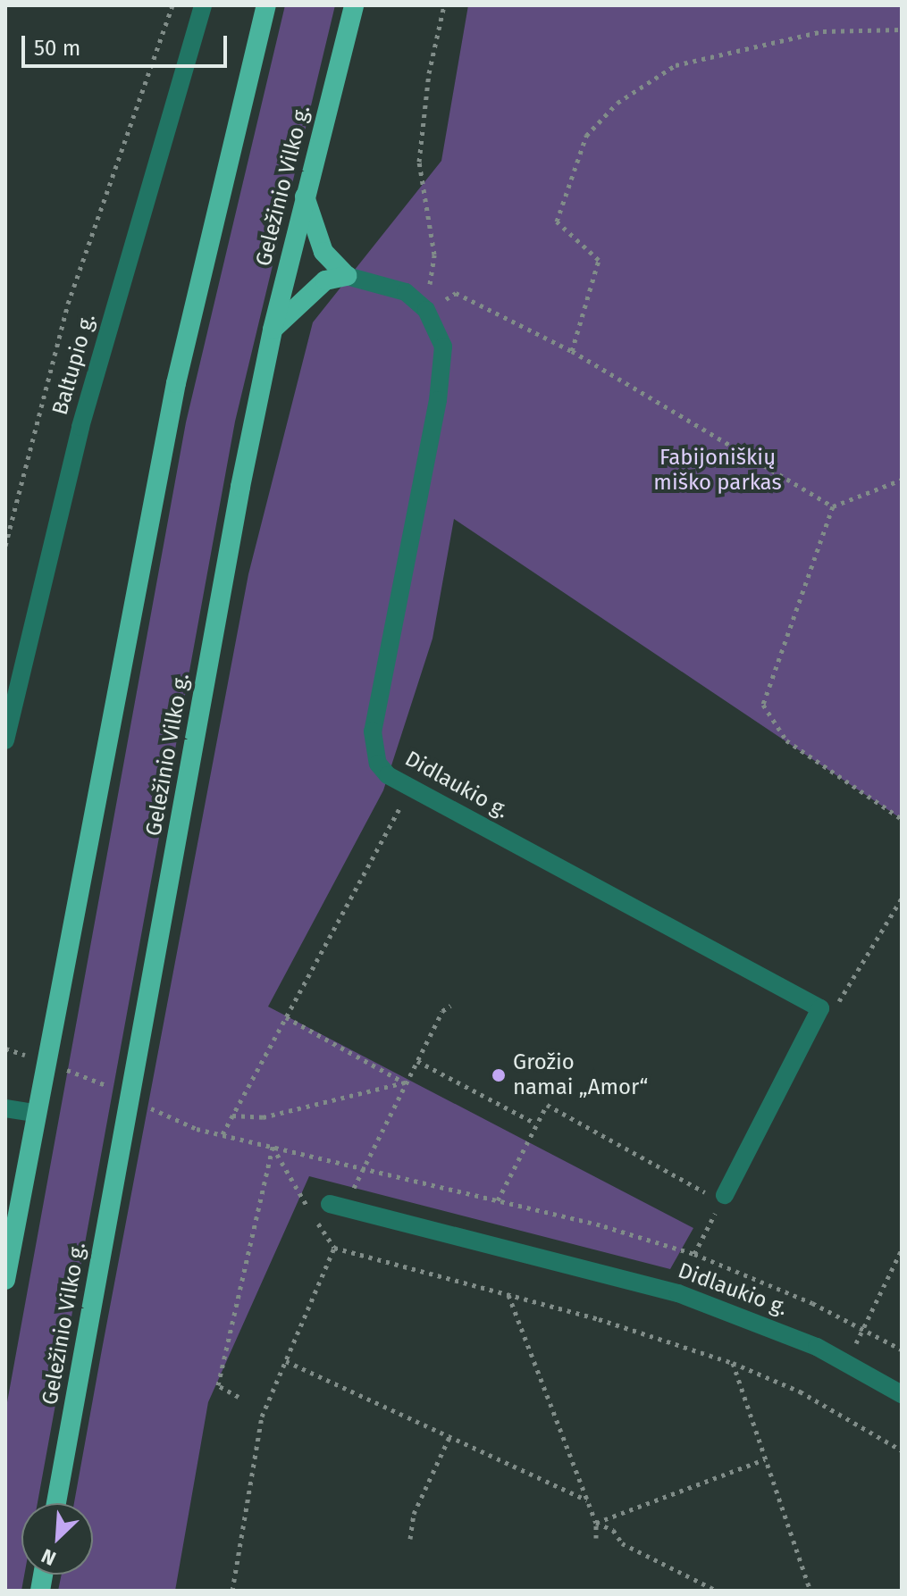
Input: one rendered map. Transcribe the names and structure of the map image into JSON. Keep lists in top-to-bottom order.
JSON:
{
  "streets": {
    "highway": ["Geležinio Vilko g."],
    "street": ["Baltupio g.", "Didlaukio g."]
  },
  "parks": ["Fabijoniškių miško parkas"],
  "places": ["Grožio namai „Amor“"],
  "scale_bar": "50 m",
  "north": "bottom left"
}
